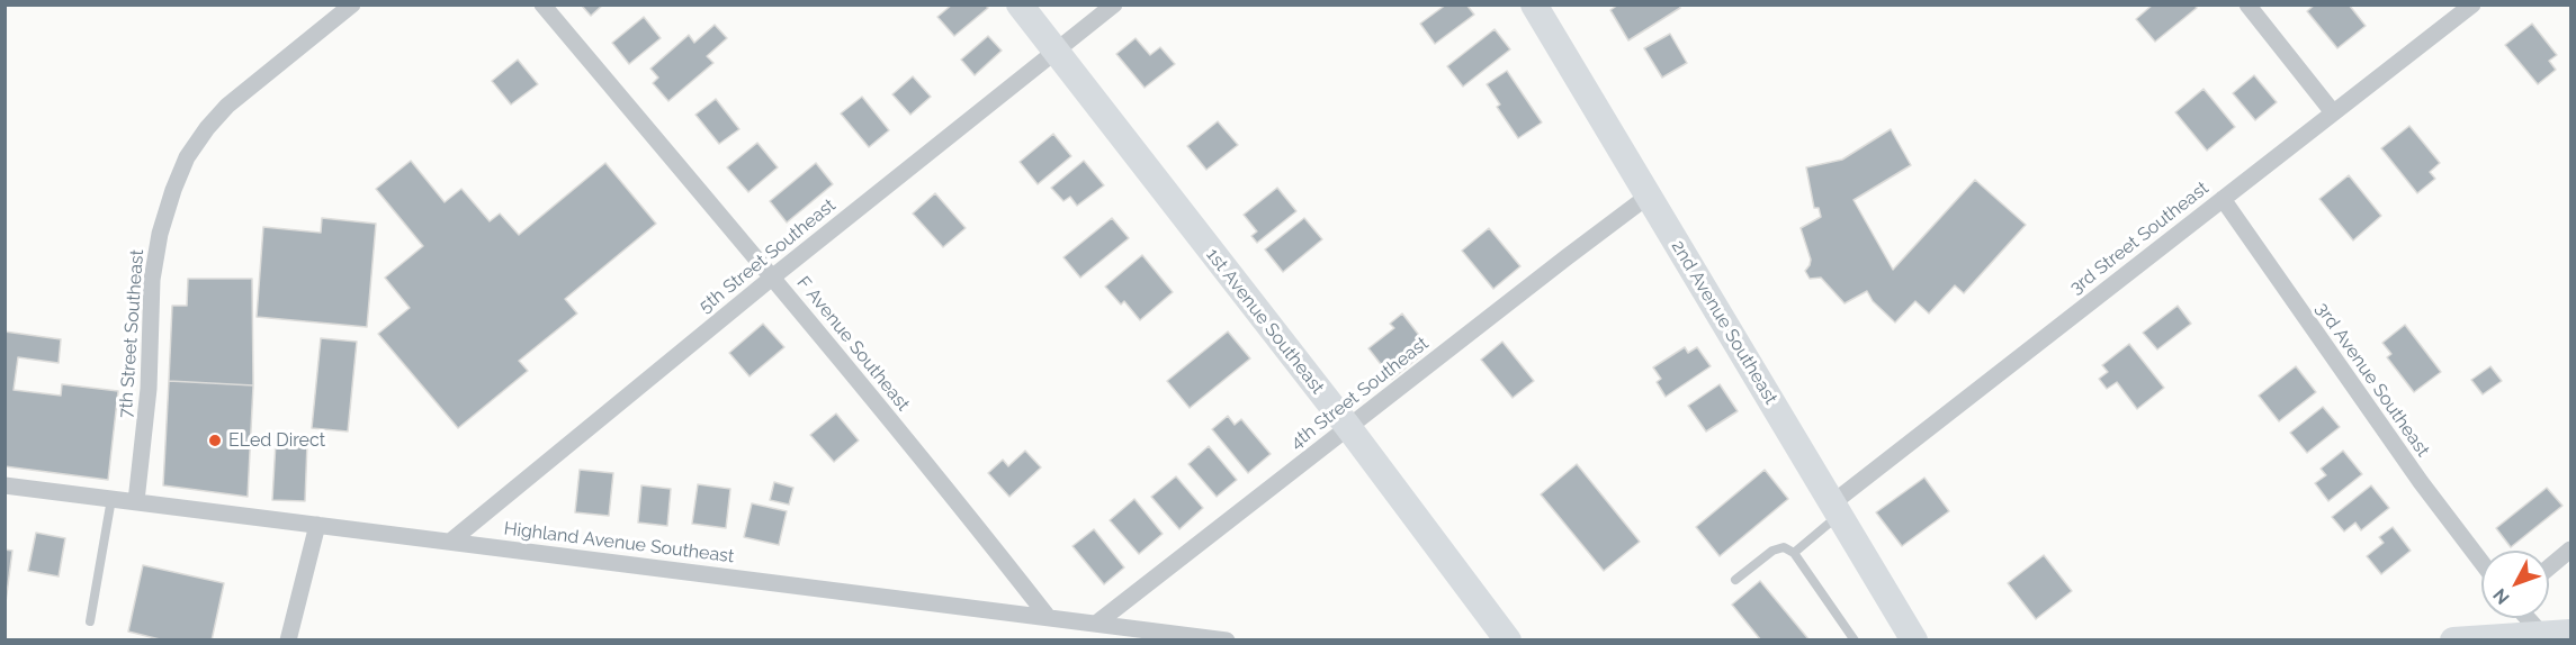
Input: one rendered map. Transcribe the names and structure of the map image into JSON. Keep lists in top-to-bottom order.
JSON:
{
  "streets": {
    "main road": ["1st Avenue Southeast", "2nd Avenue Southeast"],
    "street": [
      "3rd Street Southeast",
      "5th Street Southeast",
      "7th Street Southeast",
      "F Avenue Southeast",
      "3rd Avenue Southeast",
      "4th Street Southeast",
      "Highland Avenue Southeast"
    ]
  },
  "crossings": [
    ["3rd Street Southeast", "2nd Avenue Southeast"],
    ["3rd Street Southeast", "3rd Avenue Southeast"],
    ["5th Street Southeast", "1st Avenue Southeast"],
    ["5th Street Southeast", "F Avenue Southeast"],
    ["5th Street Southeast", "Highland Avenue Southeast"],
    ["1st Avenue Southeast", "4th Street Southeast"],
    ["2nd Avenue Southeast", "4th Street Southeast"],
    ["7th Street Southeast", "Highland Avenue Southeast"],
    ["F Avenue Southeast", "Highland Avenue Southeast"],
    ["4th Street Southeast", "Highland Avenue Southeast"]
  ],
  "places": ["ELed Direct"],
  "north": "bottom left"
}
